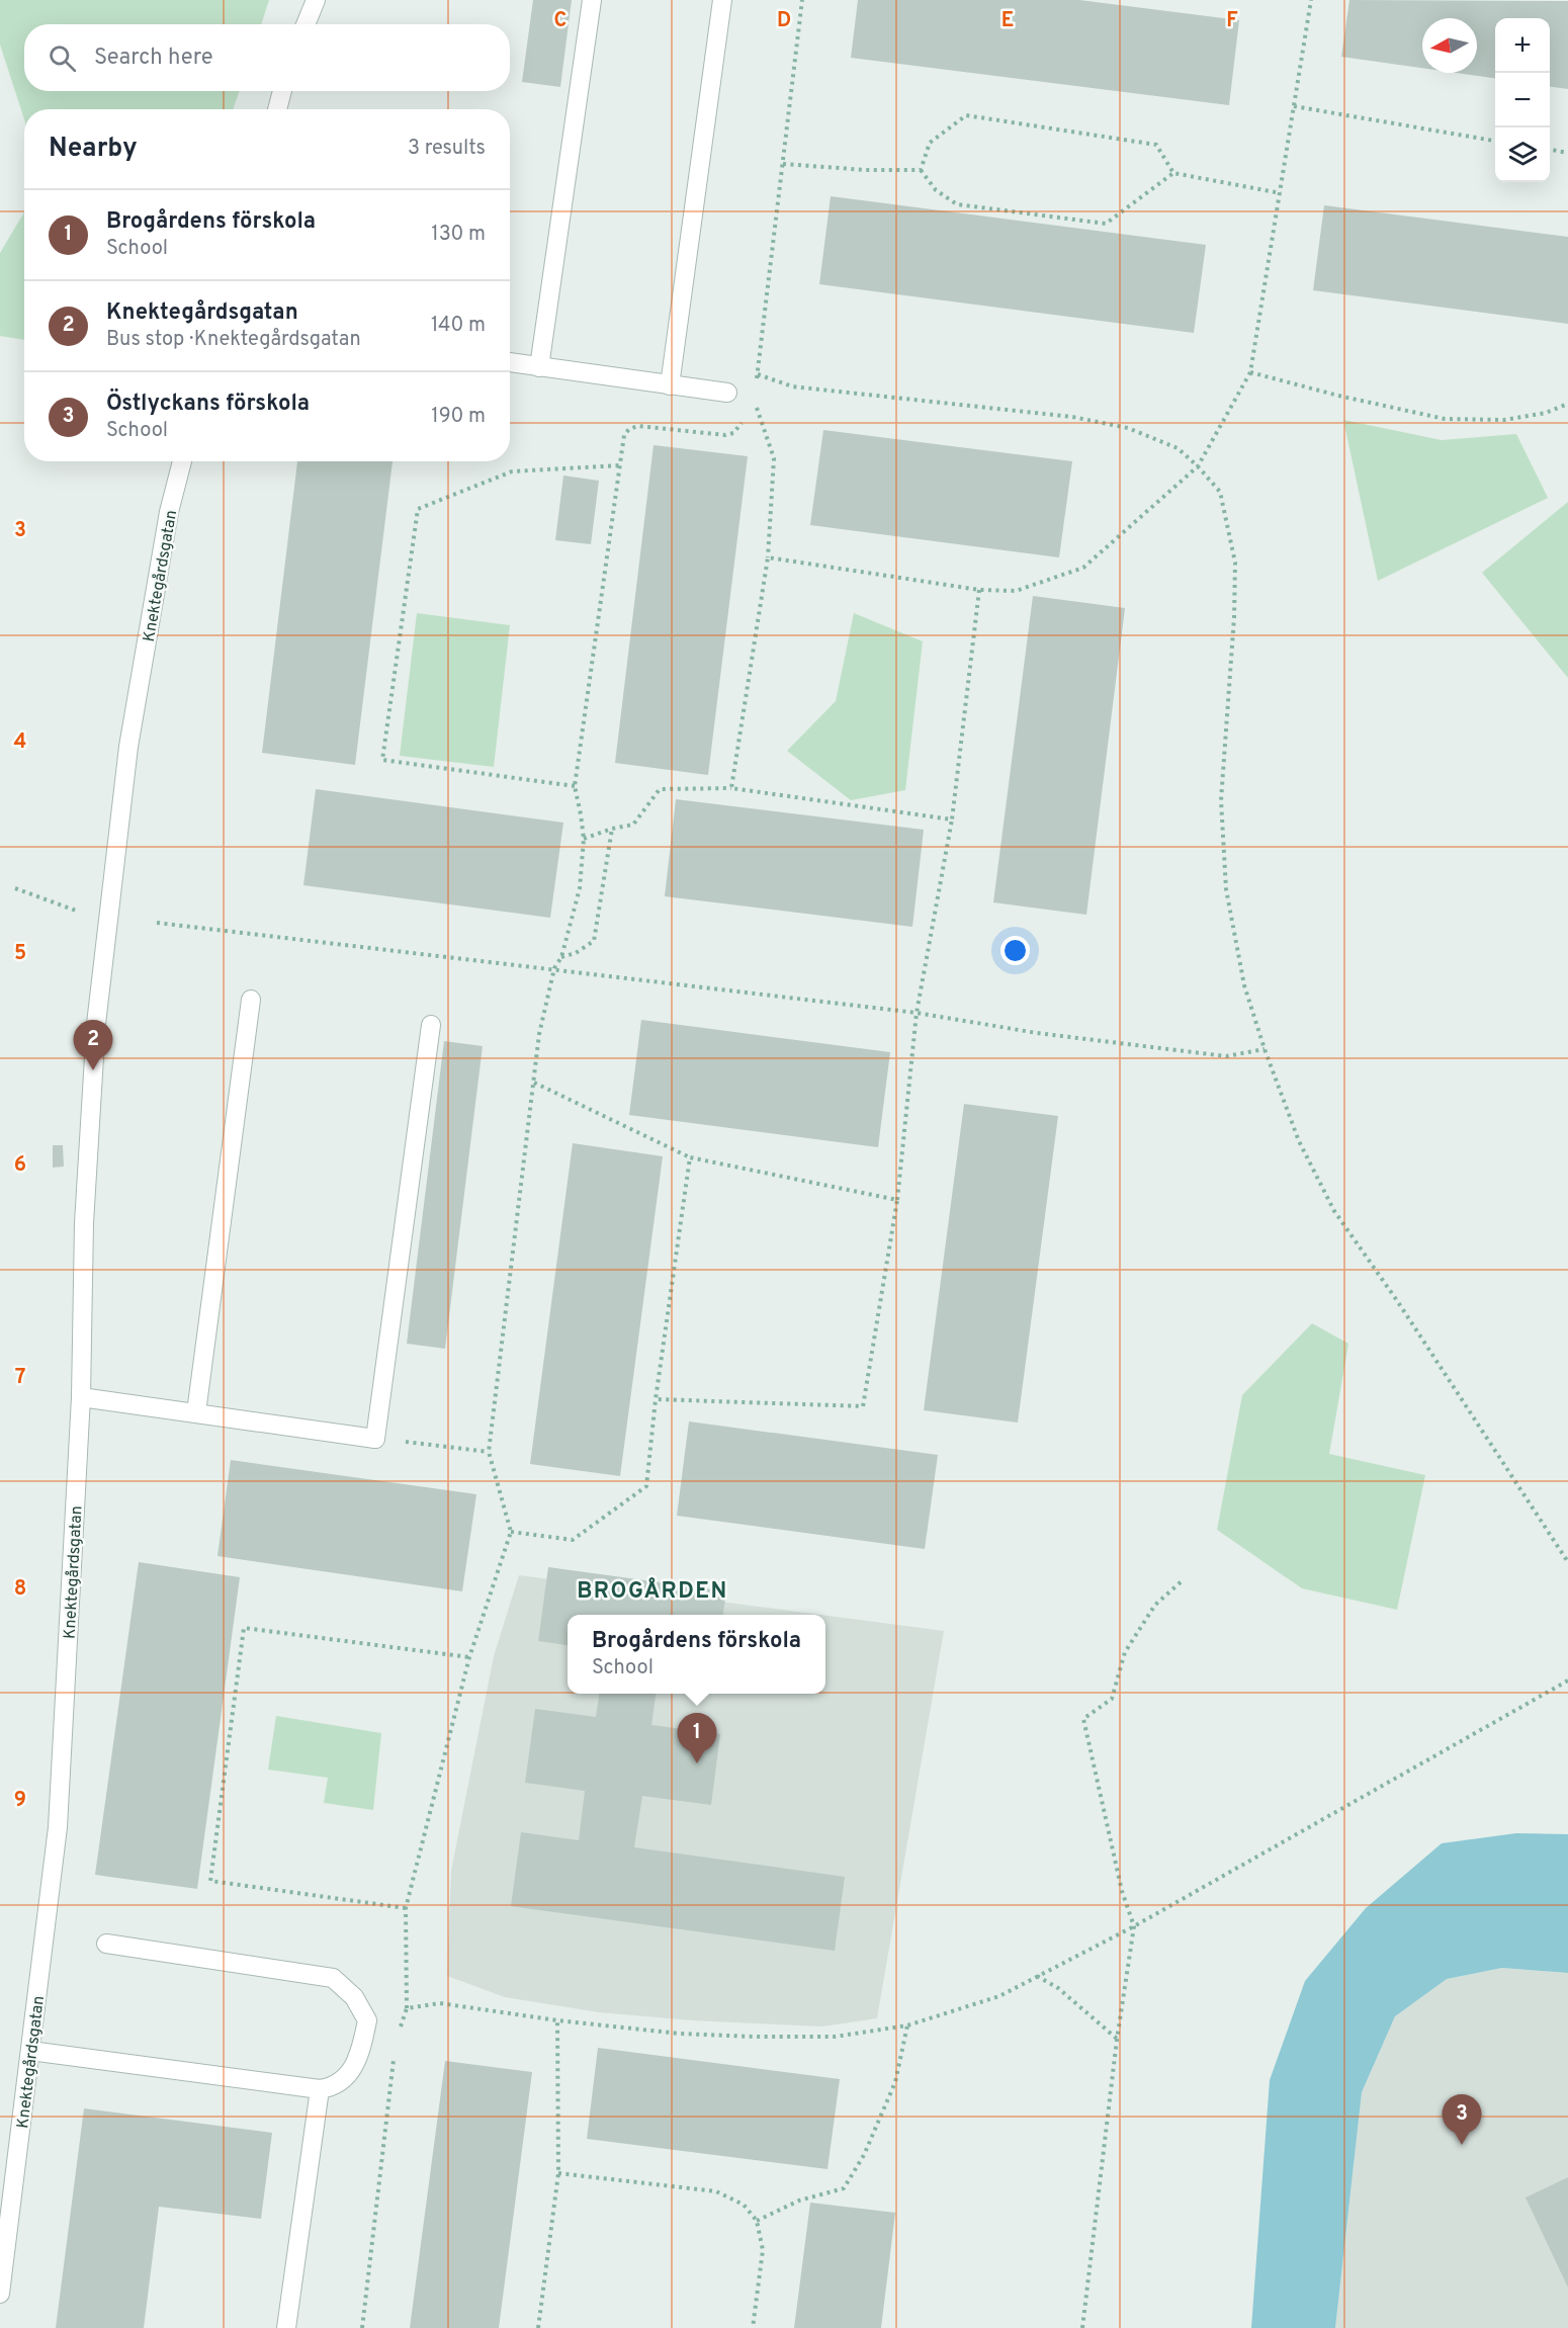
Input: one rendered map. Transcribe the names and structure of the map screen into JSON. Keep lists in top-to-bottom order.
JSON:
{
  "streets": {
    "street": ["Knektegårdsgatan"]
  },
  "districts": ["BROGÅRDEN"],
  "north": "left",
  "page": {
    "map_buttons": ["+", "−"],
    "search": "Search here",
    "heading": ["Nearby", "3 results"],
    "list": [
      {
        "mark": "1",
        "name": "Brogårdens förskola",
        "note": "School",
        "value": "130 m"
      },
      {
        "mark": "2",
        "name": "Knektegårdsgatan",
        "note": "Bus stop · Knektegårdsgatan",
        "value": "140 m"
      },
      {
        "mark": "3",
        "name": "Östlyckans förskola",
        "note": "School",
        "value": "190 m"
      }
    ],
    "pins": ["2", "1", "3"],
    "popup": ["Brogårdens förskola", "School"]
  },
  "grid": {
    "columns": [
      "C",
      "D",
      "E",
      "F"
    ],
    "rows": [
      "3",
      "4",
      "5",
      "6",
      "7",
      "8",
      "9"
    ]
  }
}
